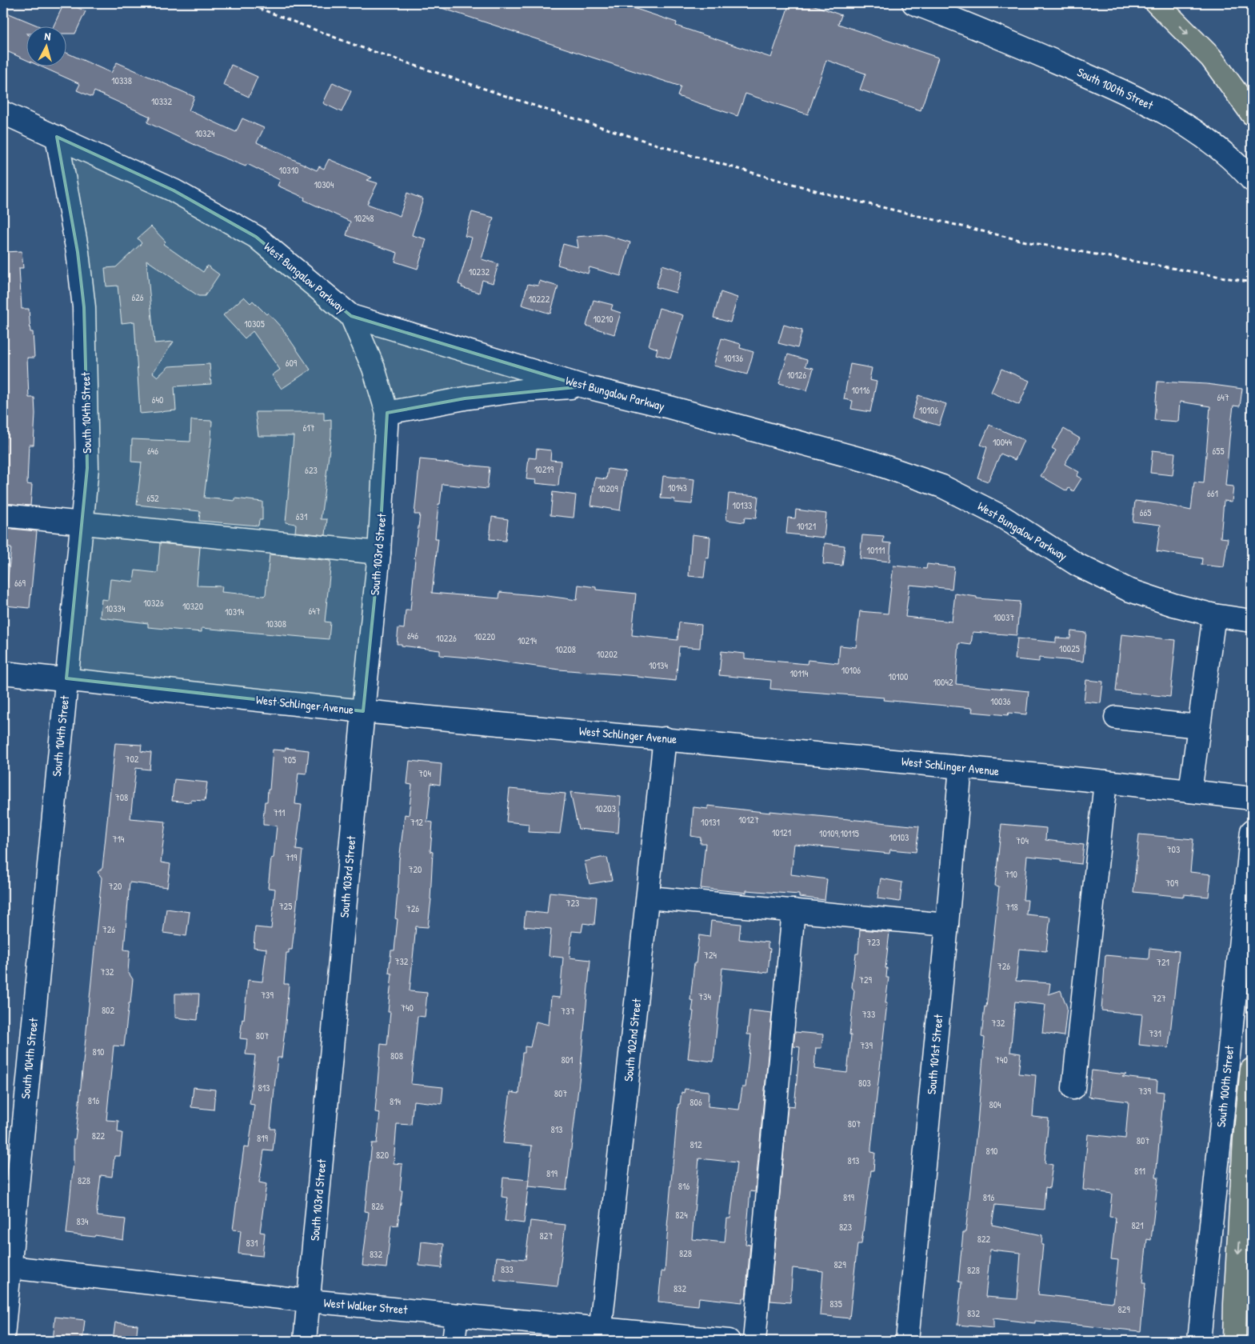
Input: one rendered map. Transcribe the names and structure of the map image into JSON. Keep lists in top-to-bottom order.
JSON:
{
  "streets": {
    "street": [
      "South 100th Street",
      "West Bungalow Parkway",
      "South 104th Street",
      "South 103rd Street",
      "West Schlinger Avenue",
      "South 102nd Street",
      "South 101st Street",
      "West Walker Street"
    ]
  },
  "crossings": [
    ["West Bungalow Parkway", "South 104th Street"],
    ["West Bungalow Parkway", "South 103rd Street"],
    ["South 104th Street", "West Schlinger Avenue"],
    ["South 104th Street", "West Walker Street"],
    ["South 103rd Street", "West Schlinger Avenue"],
    ["South 103rd Street", "West Walker Street"],
    ["West Schlinger Avenue", "South 102nd Street"],
    ["West Schlinger Avenue", "South 101st Street"],
    ["South 102nd Street", "West Walker Street"]
  ],
  "house_numbers": [
    "10338",
    "10332",
    "10324",
    "10310",
    "10304",
    "10248",
    "10232",
    "626",
    "10222",
    "10210",
    "10305",
    "10136",
    "609",
    "10126",
    "10116",
    "647",
    "640",
    "10106",
    "617",
    "10044",
    "646",
    "655",
    "10219",
    "623",
    "10143",
    "10209",
    "661",
    "652",
    "10133",
    "665",
    "631",
    "10121",
    "10111",
    "669",
    "10326",
    "10320",
    "10334",
    "647",
    "10314",
    "10037",
    "10308",
    "646",
    "10220",
    "10226",
    "10214",
    "10025",
    "10208",
    "10202",
    "10134",
    "10106",
    "10114",
    "10100",
    "10042",
    "10036",
    "702",
    "705",
    "704",
    "708",
    "10203",
    "711",
    "10127",
    "712",
    "10131",
    "10121",
    "10109,10115",
    "10103",
    "714",
    "704",
    "703",
    "719",
    "720",
    "710",
    "709",
    "720",
    "723",
    "725",
    "718",
    "726",
    "726",
    "723",
    "724",
    "732",
    "721",
    "726",
    "732",
    "729",
    "739",
    "734",
    "727",
    "740",
    "802",
    "737",
    "733",
    "732",
    "731",
    "807",
    "739",
    "810",
    "808",
    "801",
    "740",
    "803",
    "813",
    "739",
    "807",
    "816",
    "814",
    "806",
    "804",
    "807",
    "813",
    "822",
    "819",
    "807",
    "812",
    "810",
    "820",
    "813",
    "811",
    "819",
    "828",
    "816",
    "819",
    "816",
    "826",
    "824",
    "834",
    "821",
    "823",
    "827",
    "822",
    "831",
    "828",
    "832",
    "829",
    "833",
    "828",
    "832",
    "835",
    "829",
    "832"
  ],
  "north": "top"
}
